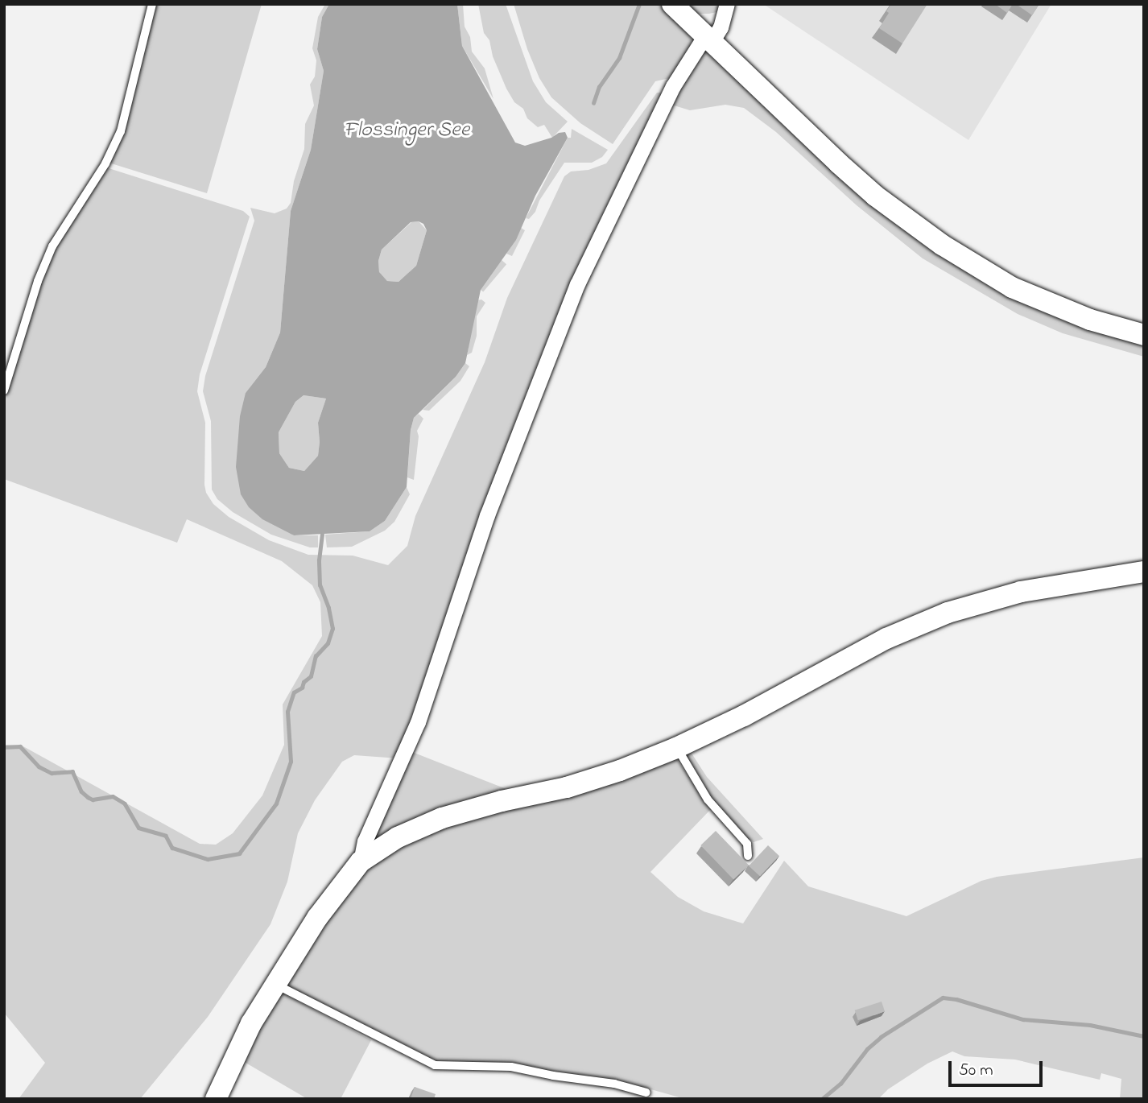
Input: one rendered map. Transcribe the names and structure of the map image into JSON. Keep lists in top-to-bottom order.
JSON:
{
  "water": ["Flossinger See"],
  "scale_bar": "50 m"
}
